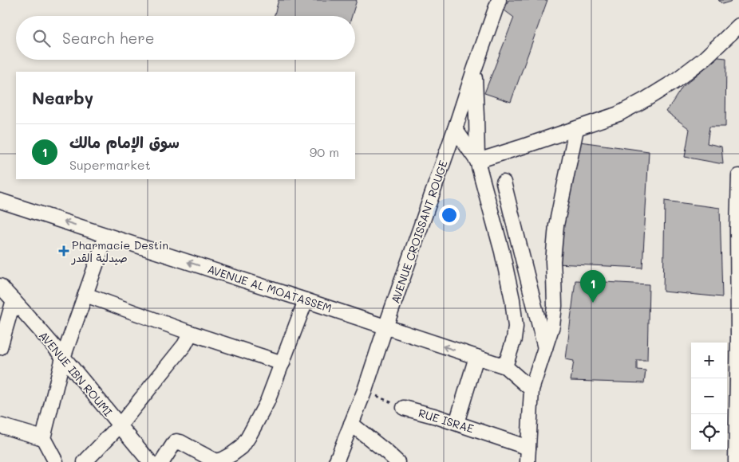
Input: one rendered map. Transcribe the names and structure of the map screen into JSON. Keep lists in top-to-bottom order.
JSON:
{
  "streets": {
    "street": [
      "AVENUE CROISSANT ROUGE",
      "AVENUE AL MOATASSEM",
      "AVENUE IBN ROUMI",
      "RUE ISRAE"
    ]
  },
  "crossings": [
    ["AVENUE CROISSANT ROUGE", "AVENUE AL MOATASSEM"],
    ["AVENUE CROISSANT ROUGE", "RUE ISRAE"]
  ],
  "places": {
    "health": ["Pharmacie Destin صيدلية القدر"]
  },
  "page": {
    "search": "Search here",
    "heading": "Nearby",
    "list": [
      {
        "mark": "1",
        "name": "سوق الإمام مالك",
        "note": "Supermarket",
        "value": "90 m"
      }
    ],
    "pins": "1",
    "map_buttons": ["+", "−"]
  }
}
